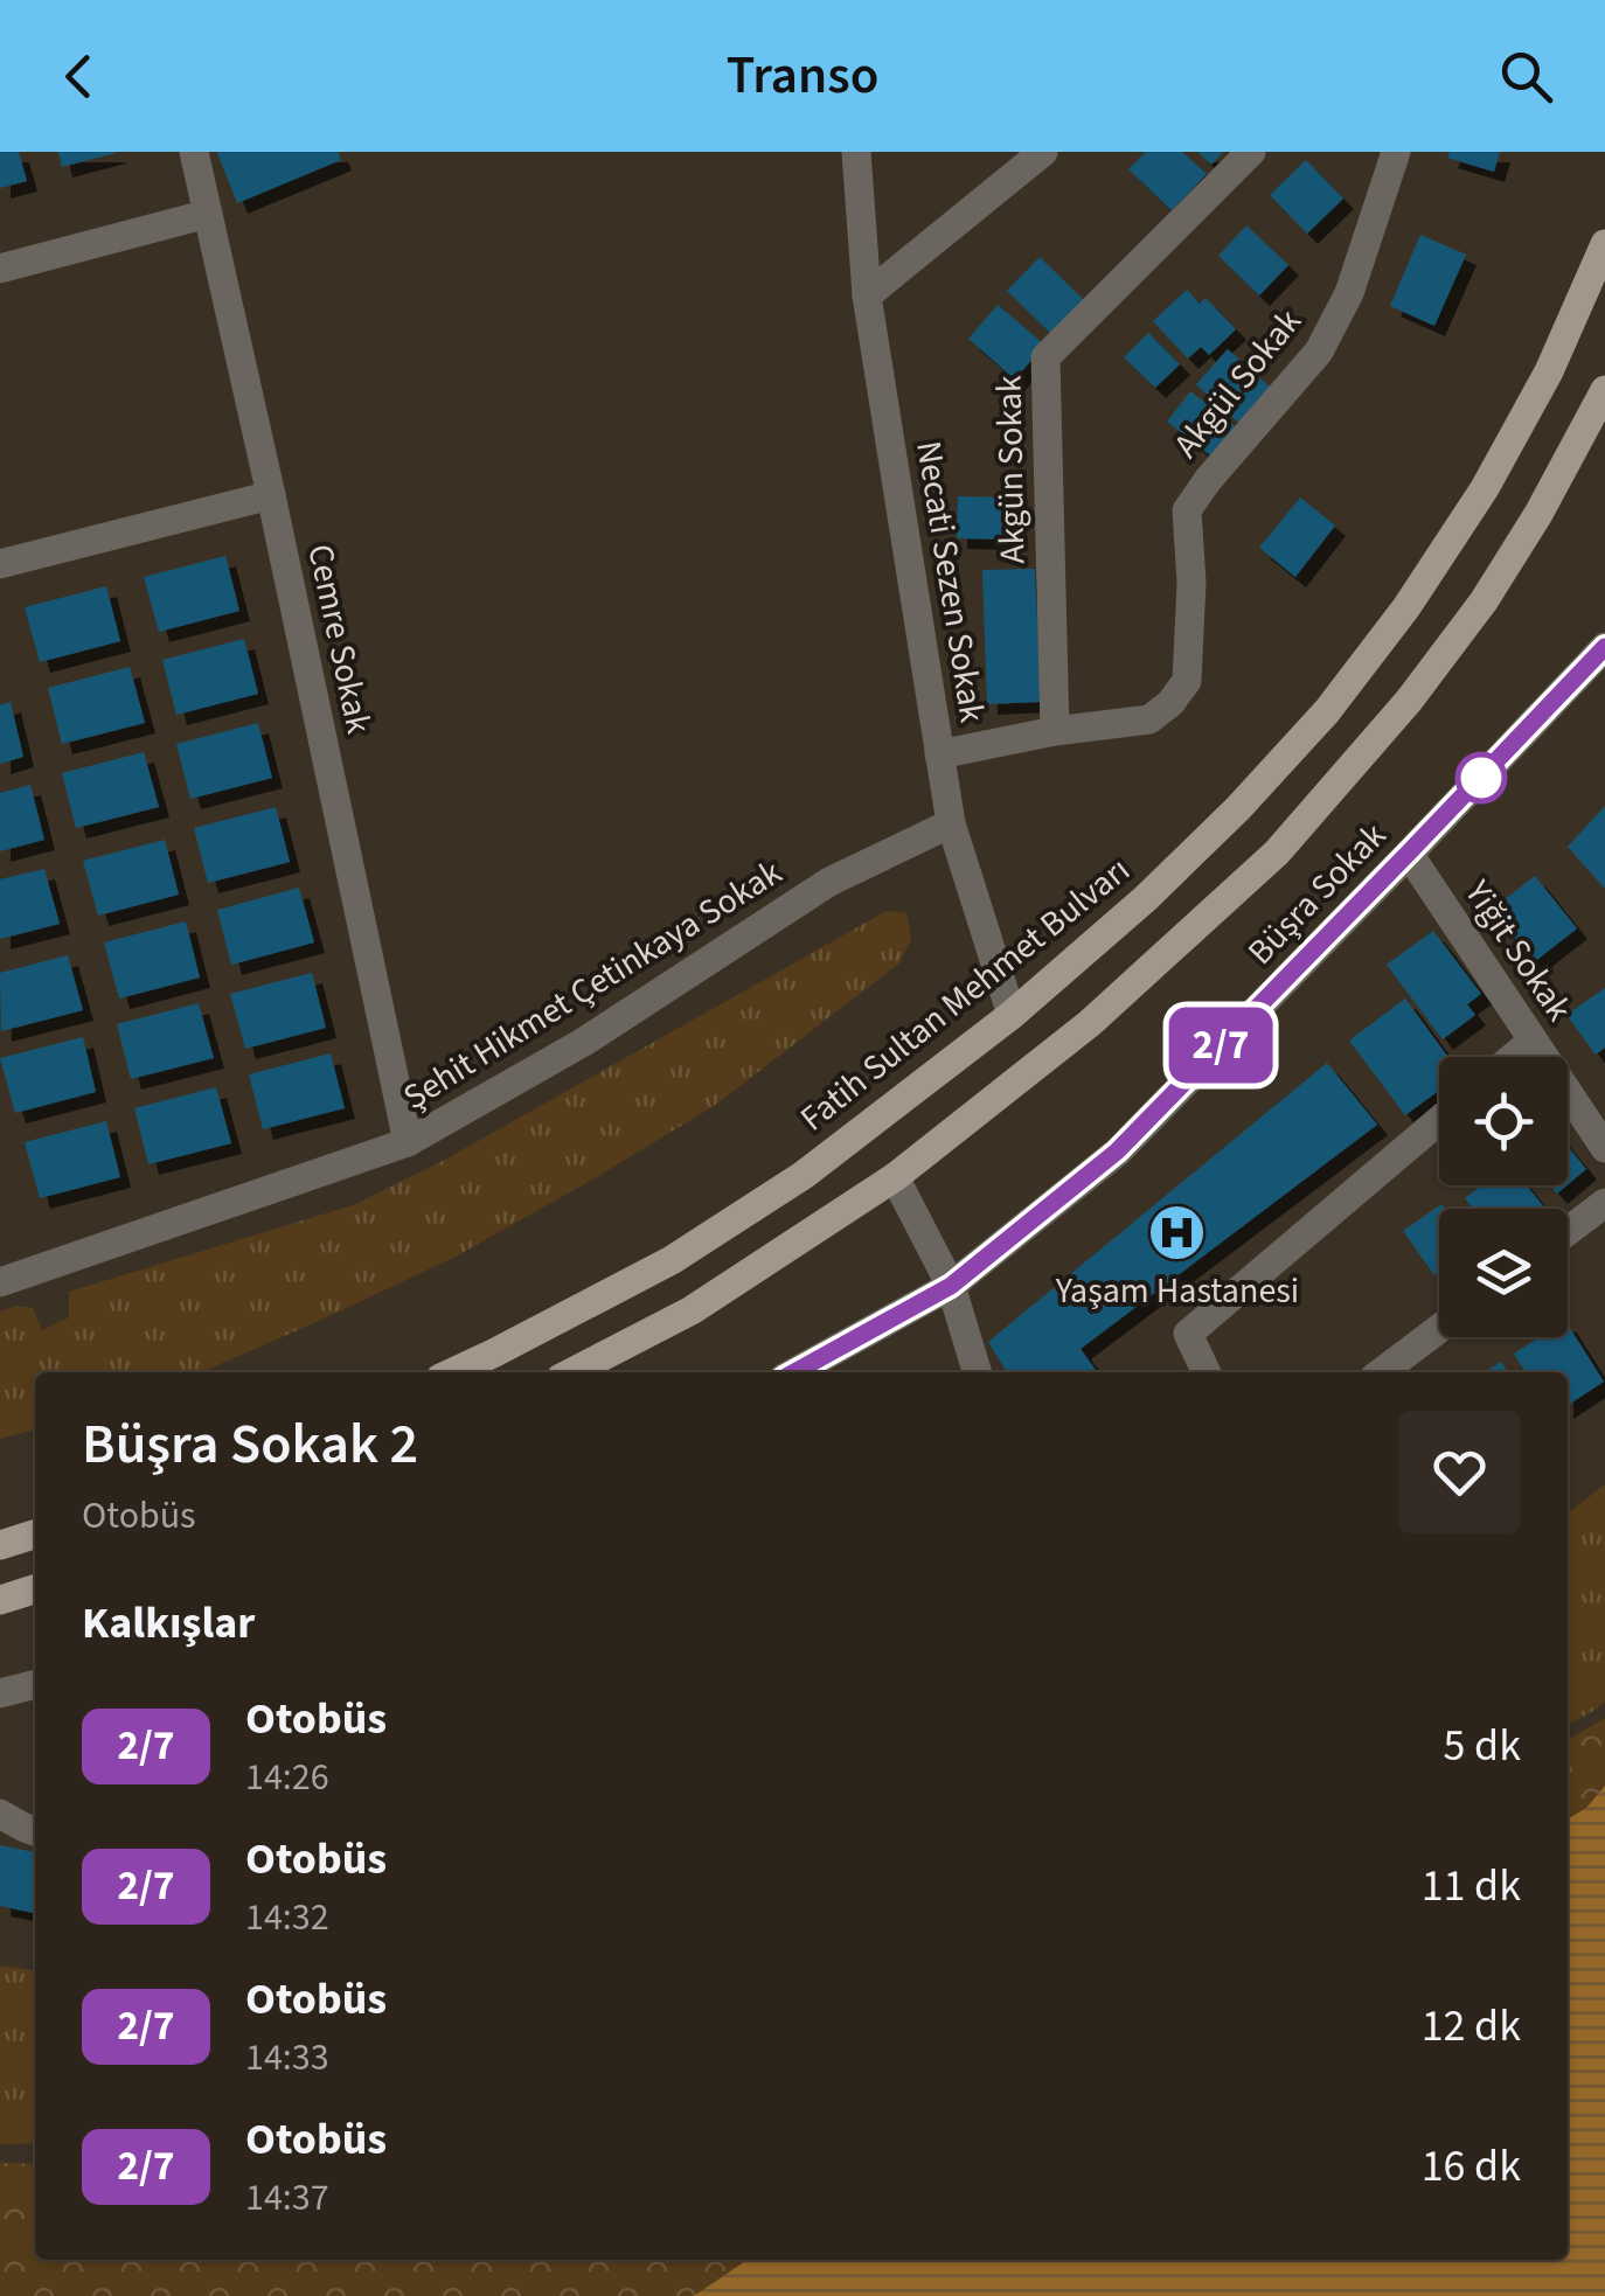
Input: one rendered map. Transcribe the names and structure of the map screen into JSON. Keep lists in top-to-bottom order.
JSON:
{
  "streets": {
    "main road": ["Fatih Sultan Mehmet Bulvarı"],
    "street": [
      "Akgül Sokak",
      "Akgün Sokak",
      "Necati Sezen Sokak",
      "Cemre Sokak",
      "Büşra Sokak",
      "Yiğit Sokak",
      "Şehit Hikmet Çetinkaya Sokak"
    ]
  },
  "crossings": [
    ["Akgül Sokak", "Akgün Sokak"],
    ["Akgül Sokak", "Necati Sezen Sokak"],
    ["Necati Sezen Sokak", "Şehit Hikmet Çetinkaya Sokak"],
    ["Necati Sezen Sokak", "Fatih Sultan Mehmet Bulvarı"],
    ["Cemre Sokak", "Şehit Hikmet Çetinkaya Sokak"],
    ["Büşra Sokak", "Yiğit Sokak"]
  ],
  "places": {
    "hospital": ["Yaşam Hastanesi"]
  },
  "lines": ["bus line 2/7"],
  "page": {
    "header": "Transo",
    "on_map": "2/7",
    "heading": [
      ["Büşra Sokak 2", "Otobüs"],
      "Kalkışlar"
    ],
    "list": [
      {
        "mark": "2/7",
        "name": "Otobüs",
        "note": "14:26",
        "value": "5 dk"
      },
      {
        "mark": "2/7",
        "name": "Otobüs",
        "note": "14:32",
        "value": "11 dk"
      },
      {
        "mark": "2/7",
        "name": "Otobüs",
        "note": "14:33",
        "value": "12 dk"
      },
      {
        "mark": "2/7",
        "name": "Otobüs",
        "note": "14:37",
        "value": "16 dk"
      }
    ]
  }
}
